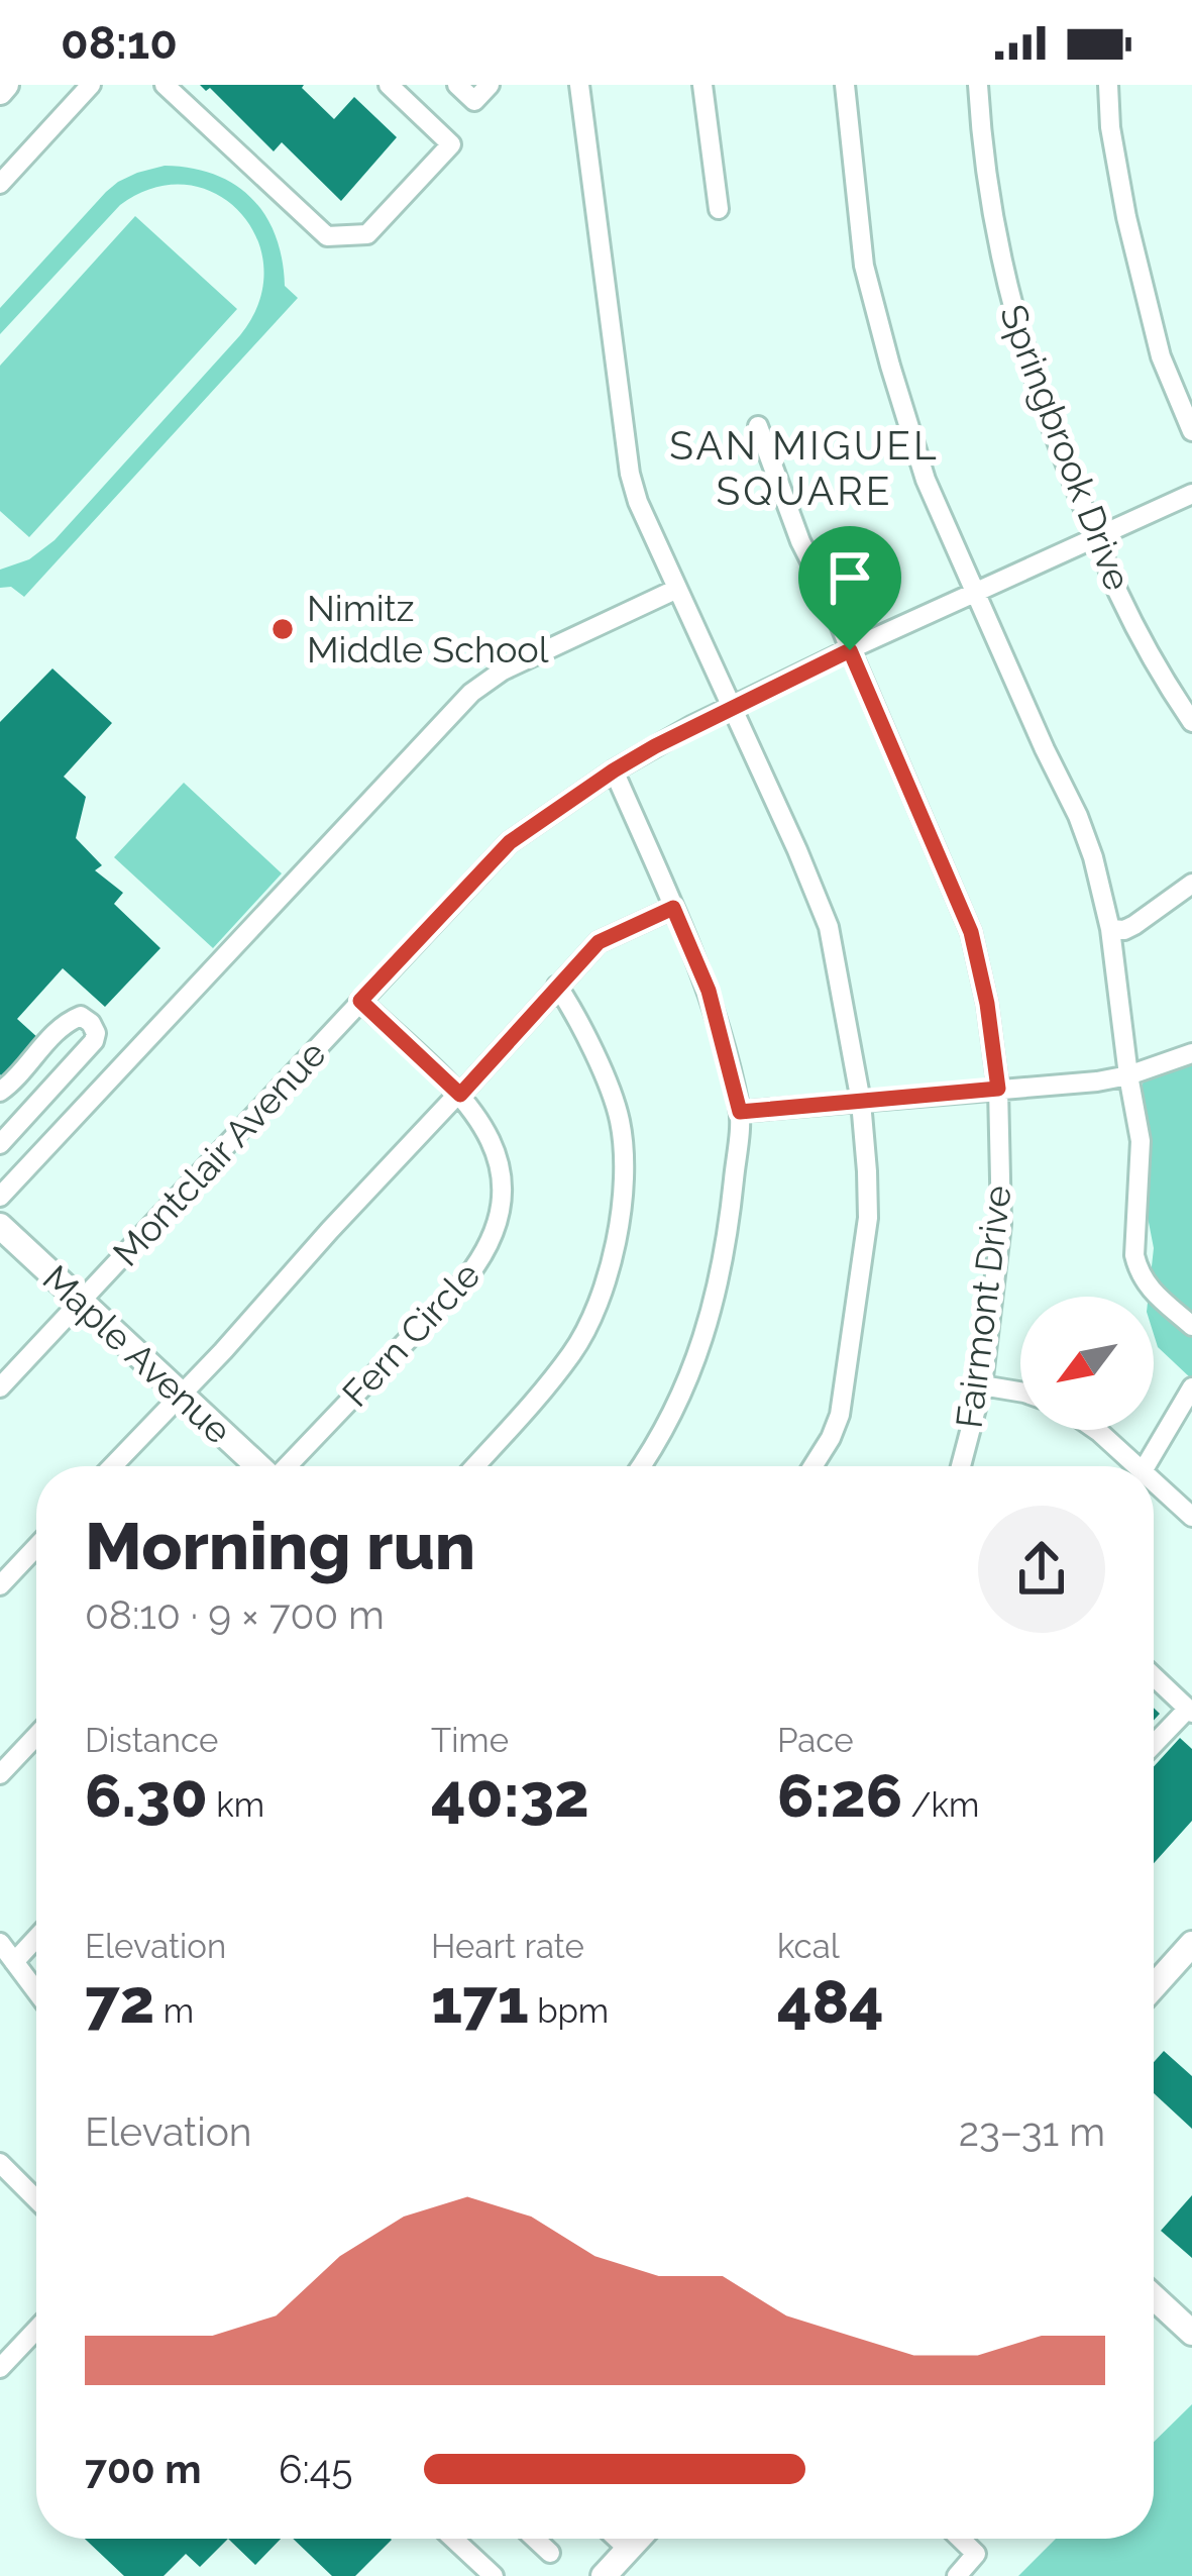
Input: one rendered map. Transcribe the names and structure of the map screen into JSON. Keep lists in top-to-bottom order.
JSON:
{
  "streets": {
    "main road": ["Maple Avenue"],
    "street": [
      "Springbrook Drive",
      "Montclair Avenue",
      "Fairmont Drive",
      "Fern Circle"
    ]
  },
  "crossings": [
    ["Springbrook Drive", "Montclair Avenue"],
    ["Montclair Avenue", "Fairmont Drive"],
    ["Montclair Avenue", "Fern Circle"],
    ["Montclair Avenue", "Maple Avenue"]
  ],
  "districts": ["SAN MIGUEL SQUARE"],
  "places": ["Nimitz Middle School"],
  "north": "bottom left",
  "page": {
    "status": "08:10",
    "heading": ["Morning run", "08:10 · 9 × 700 m"],
    "stats": [
      ["Distance", "6.30 km"],
      ["Time", "40:32"],
      ["Pace", "6:26 /km"],
      ["Elevation", "72 m"],
      ["Heart rate", "171 bpm"],
      ["kcal", "484"]
    ],
    "chart": ["Elevation", "23–31 m"],
    "list": [
      {
        "name": "700 m",
        "note": "6:45"
      }
    ]
  }
}
